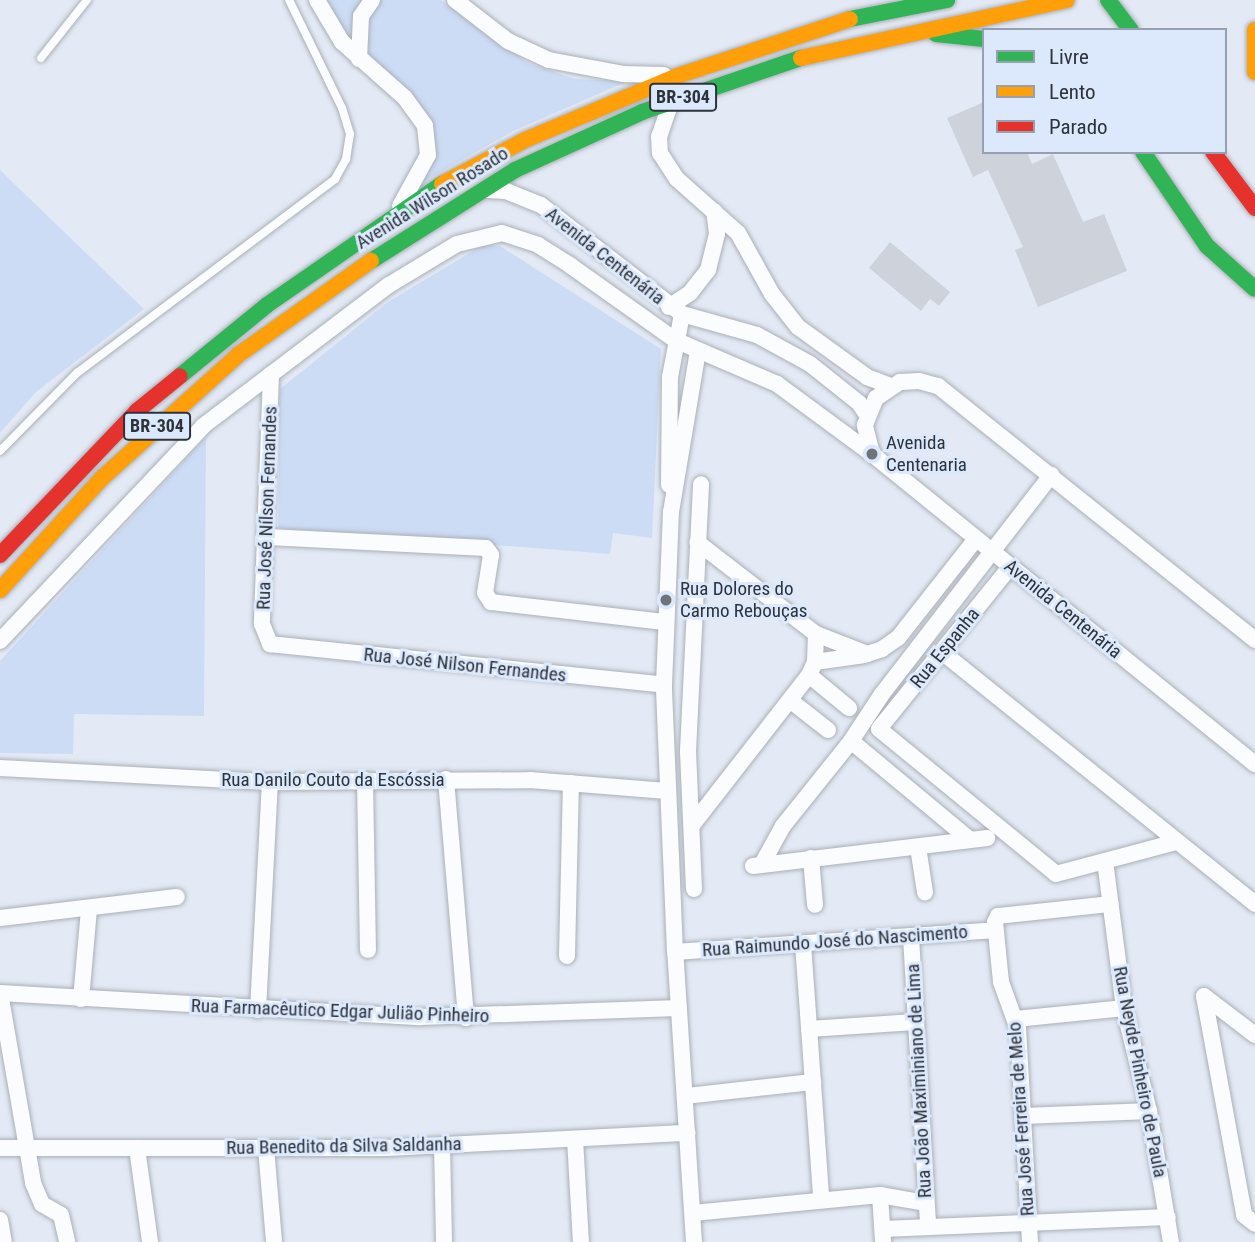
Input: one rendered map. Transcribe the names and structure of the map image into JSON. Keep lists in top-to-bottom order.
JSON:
{
  "streets": {
    "main road": ["BR-304", "Avenida Wilson Rosado"],
    "street": [
      "Avenida Centenária",
      "Rua José Nílson Fernandes",
      "Rua Espanha",
      "Rua José Nilson Fernandes",
      "Rua Danilo Couto da Escóssia",
      "Rua Raimundo José do Nascimento",
      "Rua Farmacêutico Edgar Julião Pinheiro",
      "Rua Neyde Pinheiro de Paula",
      "Rua João Maximiniano de Lima",
      "Rua José Ferreira de Melo",
      "Rua Benedito da Silva Saldanha"
    ]
  },
  "crossings": [
    ["Avenida Wilson Rosado", "Avenida Centenária"],
    ["Avenida Centenária", "Rua José Nílson Fernandes"],
    ["Avenida Centenária", "Rua Espanha"],
    ["Rua José Nílson Fernandes", "Rua José Nilson Fernandes"],
    ["Rua Espanha", "Rua Neyde Pinheiro de Paula"],
    ["Rua Raimundo José do Nascimento", "Rua Neyde Pinheiro de Paula"],
    ["Rua Raimundo José do Nascimento", "Rua João Maximiniano de Lima"],
    ["Rua Raimundo José do Nascimento", "Rua José Ferreira de Melo"]
  ],
  "places": ["Avenida Centenaria", "Rua Dolores do Carmo Rebouças"],
  "legend": ["Livre", "Lento", "Parado"]
}
